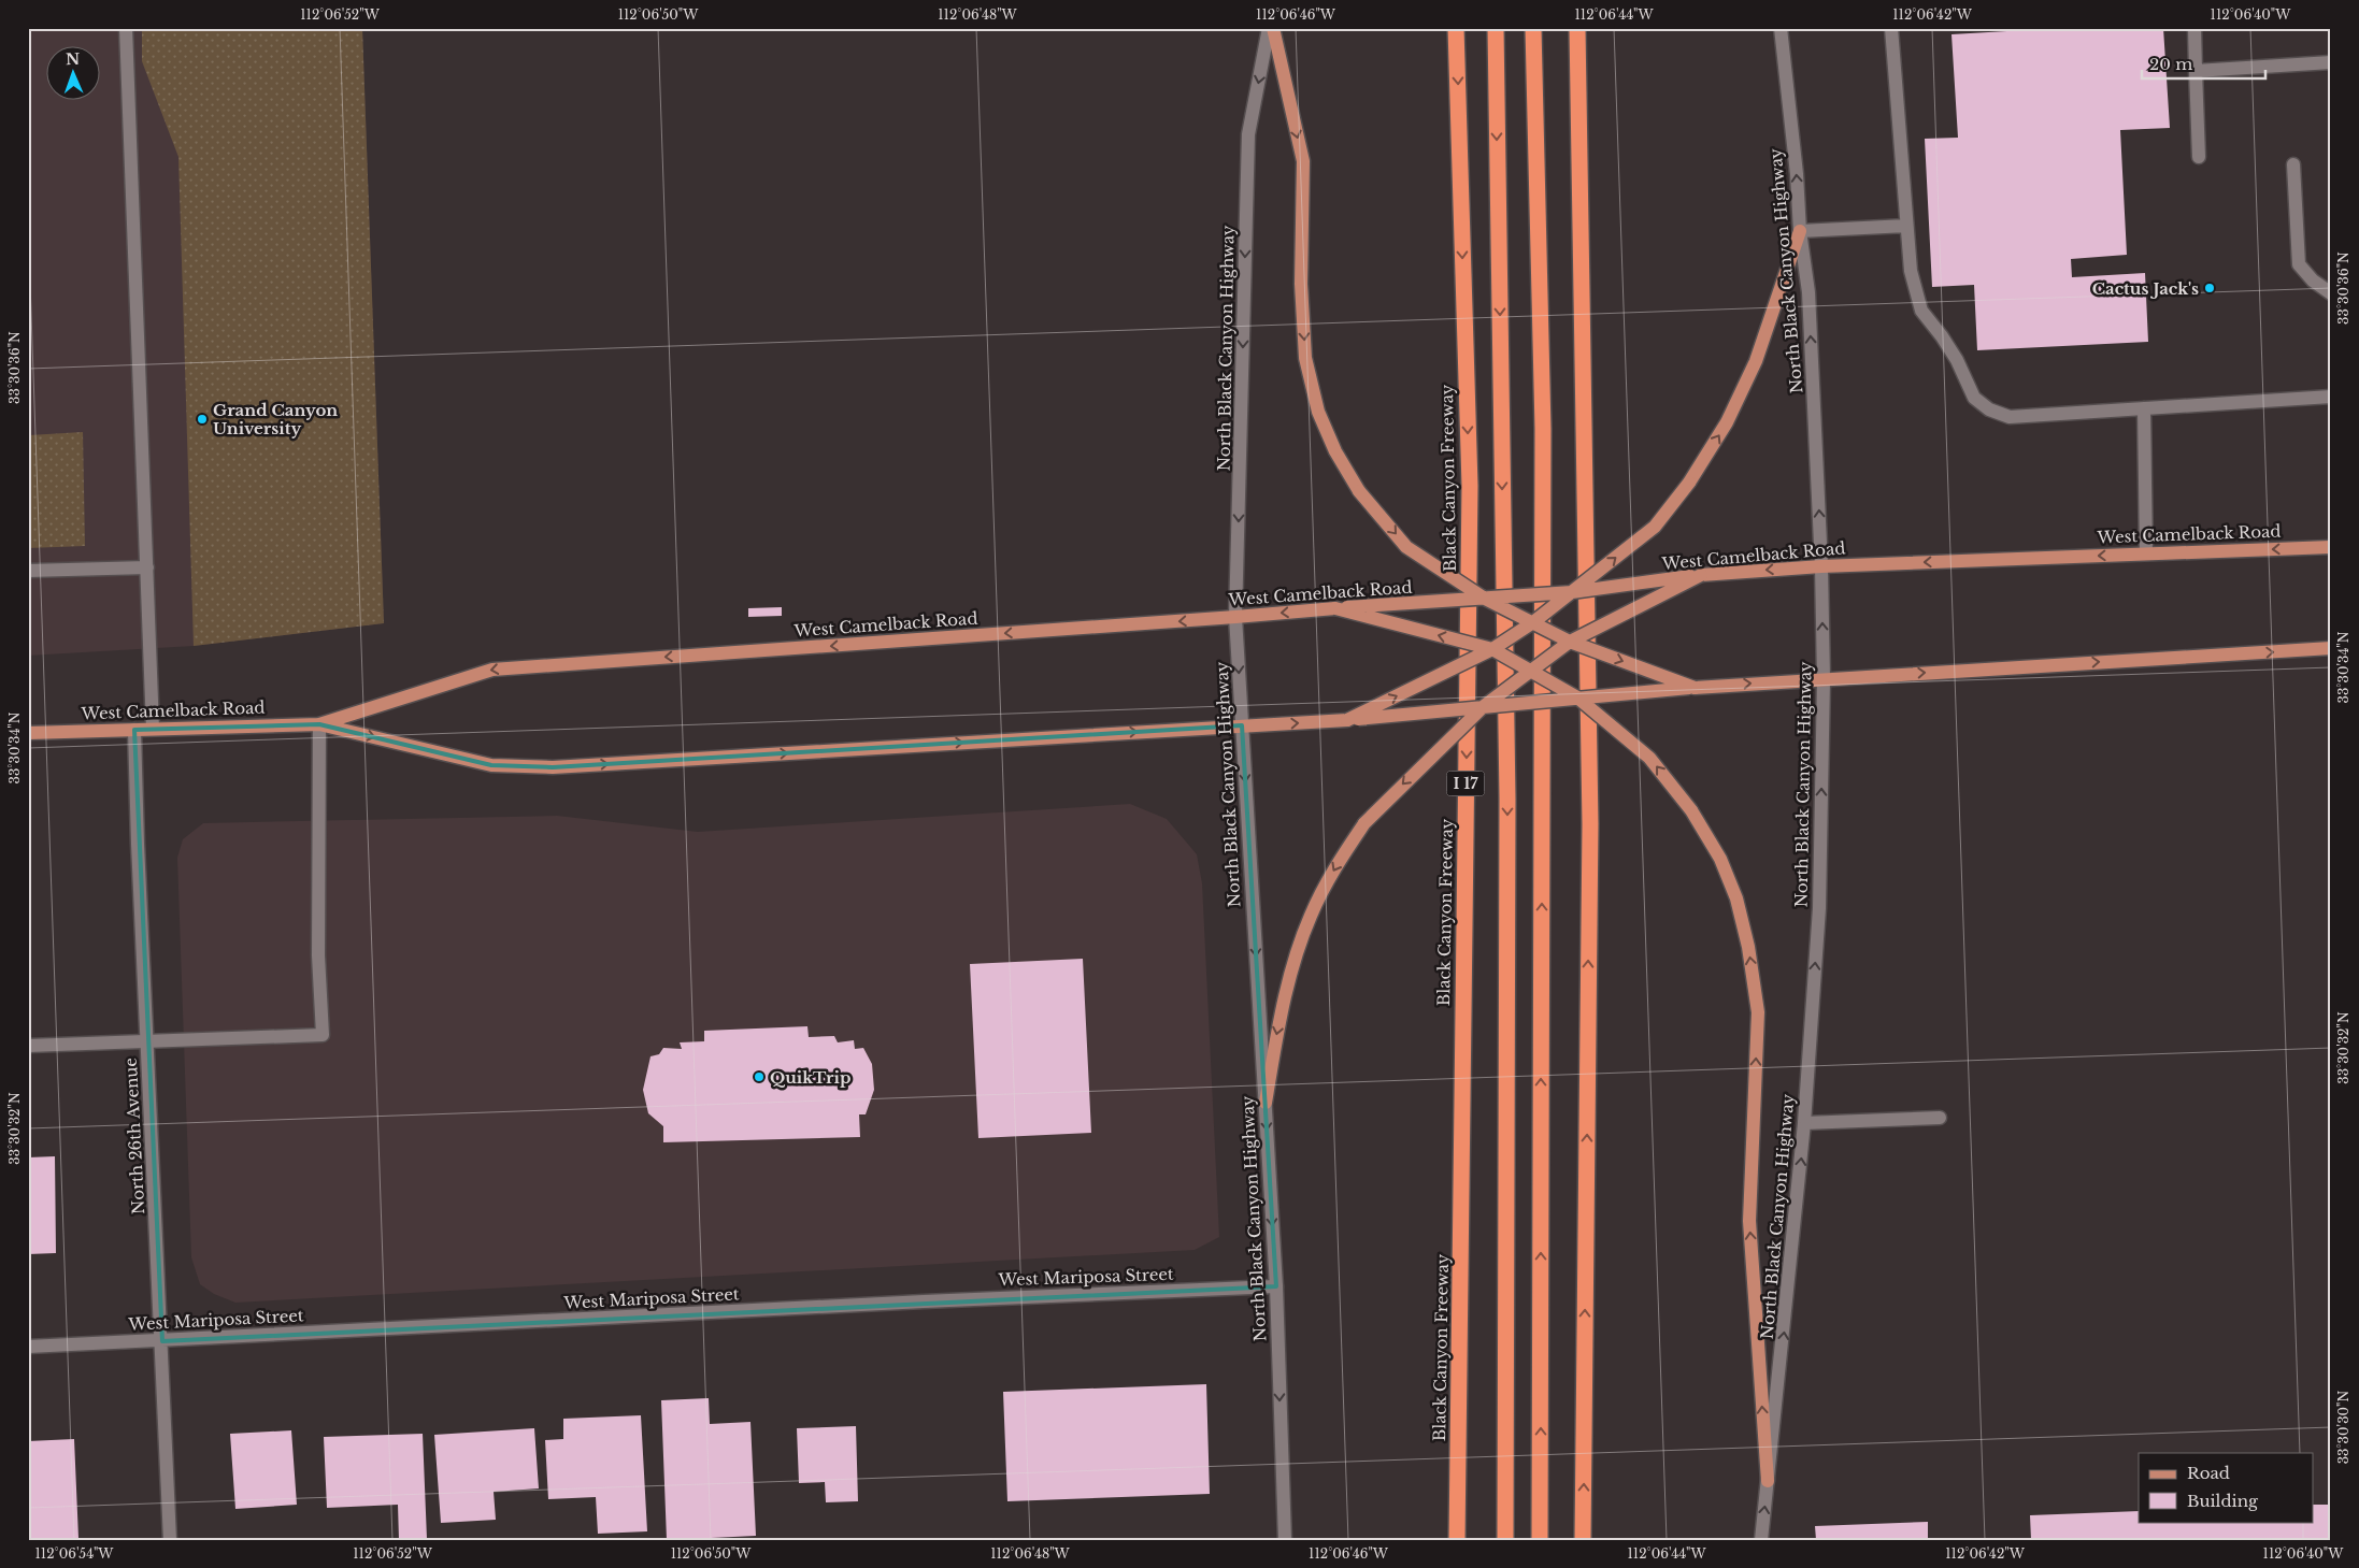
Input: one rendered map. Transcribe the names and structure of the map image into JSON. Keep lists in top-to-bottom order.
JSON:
{
  "streets": {
    "highway": ["Black Canyon Freeway", "I 17"],
    "main road": [
      "North Black Canyon Highway",
      "West Camelback Road",
      "North 26th Avenue",
      "West Mariposa Street"
    ]
  },
  "crossings": [
    ["North Black Canyon Highway", "West Camelback Road"],
    ["North Black Canyon Highway", "West Mariposa Street"],
    ["West Camelback Road", "North 26th Avenue"],
    ["North 26th Avenue", "West Mariposa Street"]
  ],
  "places": ["Cactus Jack's", "Grand Canyon University", "QuikTrip"],
  "legend": ["Road", "Building"],
  "scale_bar": "20 m",
  "north": "top",
  "coordinates": [
    "112°06'52\"W",
    "112°06'50\"W",
    "112°06'48\"W",
    "112°06'46\"W",
    "112°06'44\"W",
    "112°06'42\"W",
    "112°06'40\"W",
    "33°30'36\"N",
    "33°30'34\"N",
    "33°30'32\"N",
    "33°30'30\"N",
    "112°06'54\"W"
  ]
}
